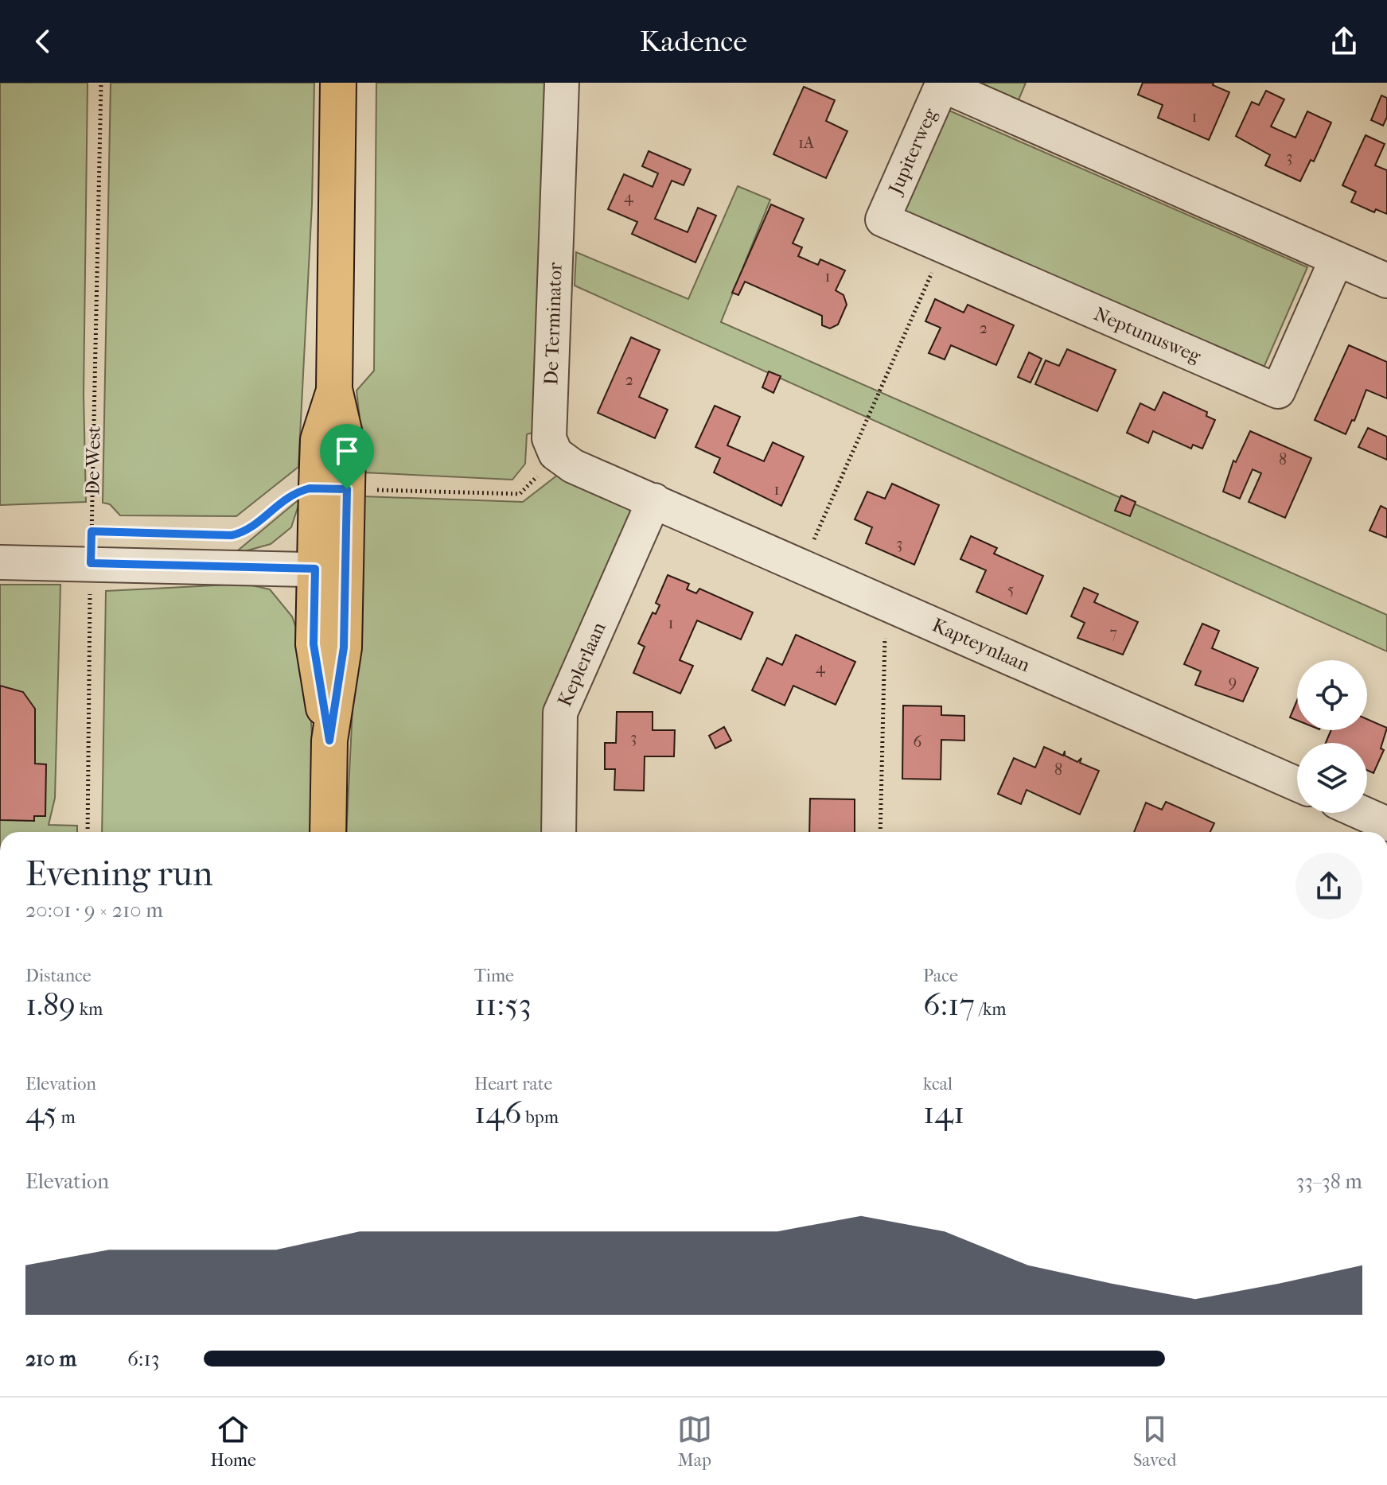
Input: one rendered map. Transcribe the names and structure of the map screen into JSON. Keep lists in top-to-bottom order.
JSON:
{
  "streets": {
    "street": [
      "Jupiterweg",
      "De Terminator",
      "Neptunusweg",
      "Kapteynlaan",
      "Keplerlaan"
    ],
    "path": ["De West"]
  },
  "crossings": [
    ["Jupiterweg", "Neptunusweg"],
    ["Kapteynlaan", "Keplerlaan"]
  ],
  "house_numbers": [
    "1",
    "1A",
    "3",
    "4",
    "1",
    "2",
    "2",
    "8",
    "1",
    "3",
    "5",
    "1",
    "7",
    "4",
    "9",
    "3",
    "6",
    "8"
  ],
  "page": {
    "header": "Kadence",
    "heading": ["Evening run", "20:01 · 9 × 210 m"],
    "stats": [
      ["Distance", "1.89 km"],
      ["Time", "11:53"],
      ["Pace", "6:17 /km"],
      ["Elevation", "45 m"],
      ["Heart rate", "146 bpm"],
      ["kcal", "141"]
    ],
    "chart": ["Elevation", "33–38 m"],
    "list": [
      {
        "name": "210 m",
        "note": "6:13"
      }
    ],
    "tabs": ["Home", "Map", "Saved"]
  }
}
